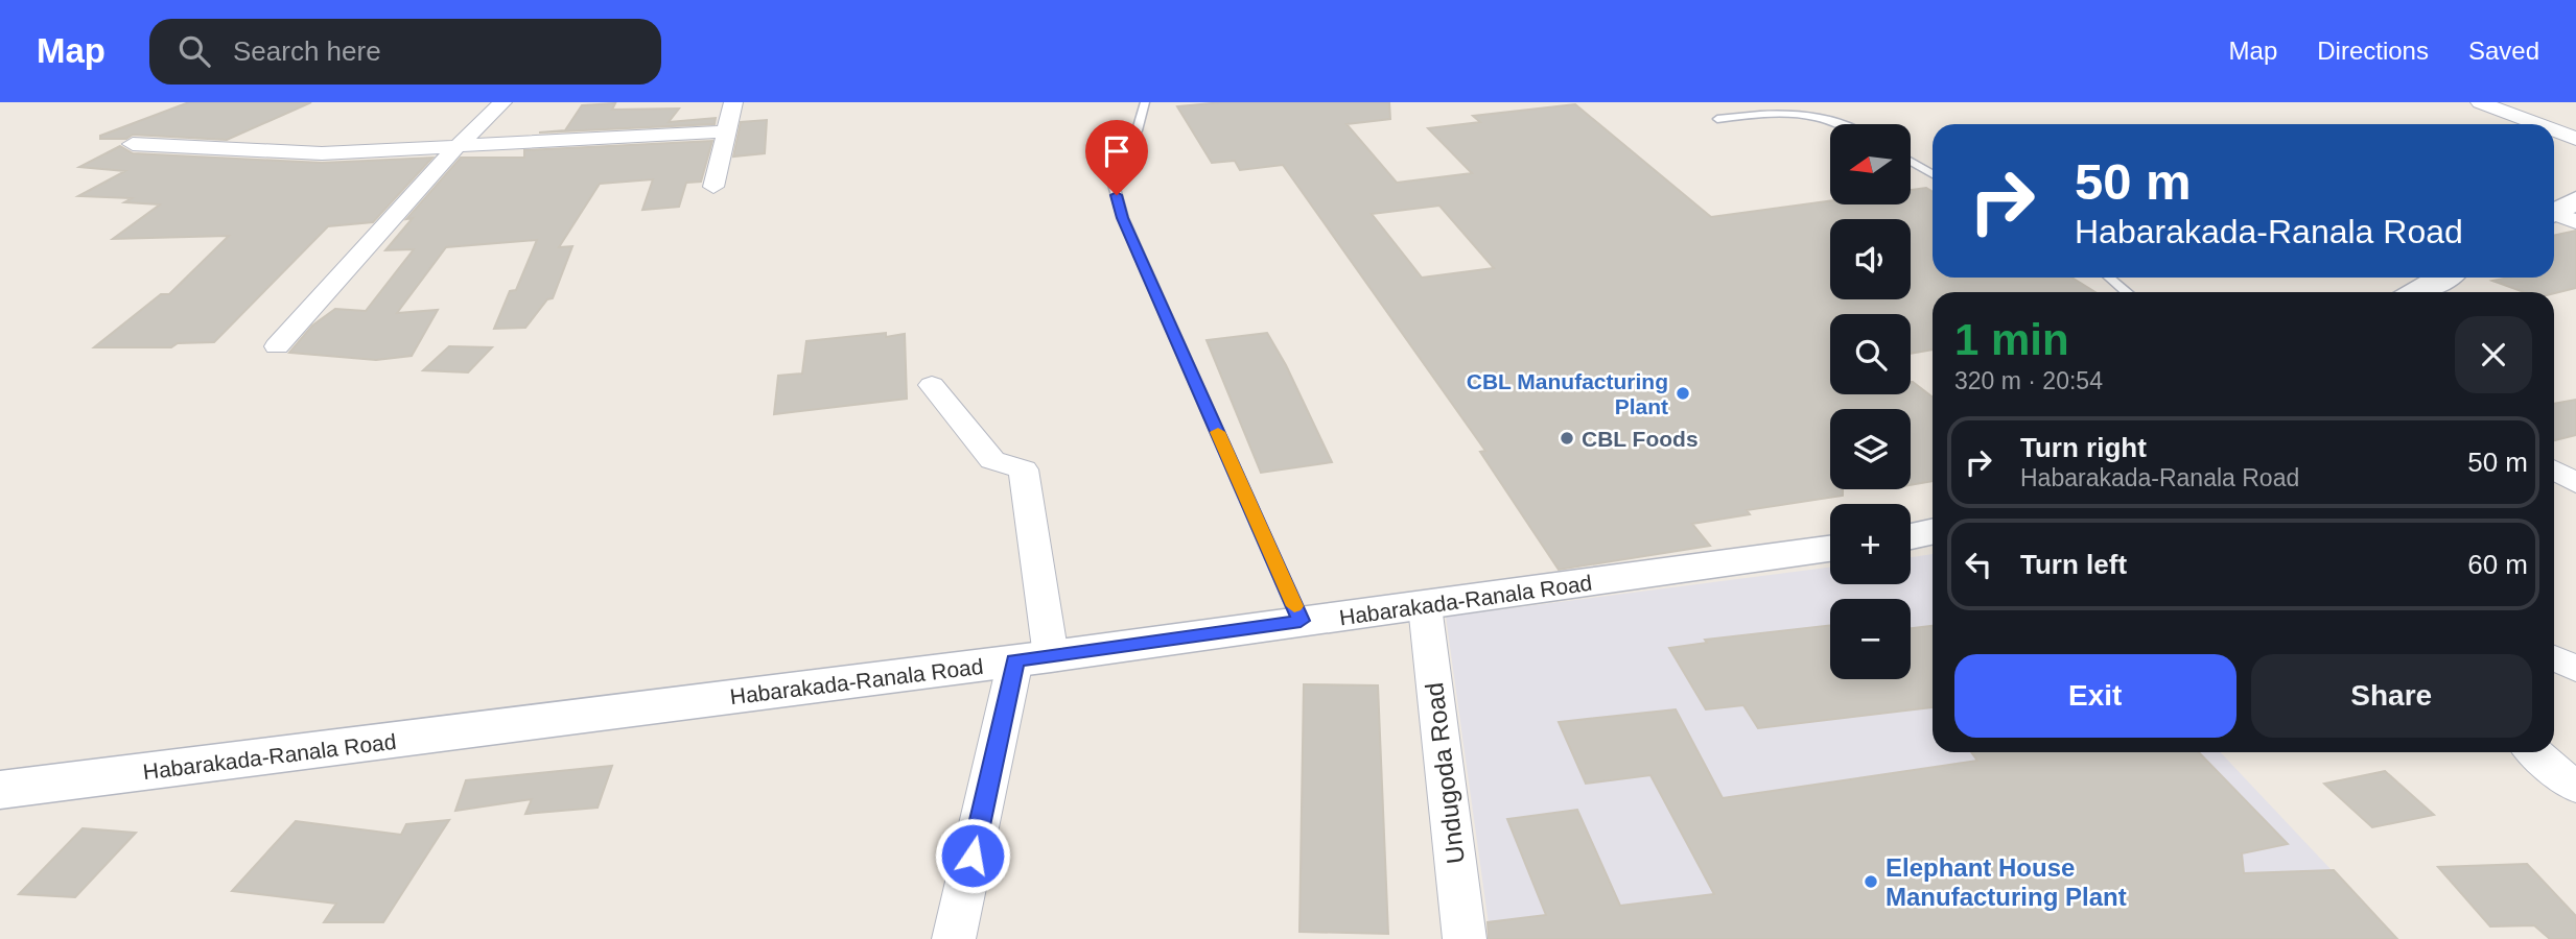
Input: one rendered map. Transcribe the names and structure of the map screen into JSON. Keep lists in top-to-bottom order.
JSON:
{
  "streets": {
    "main road": ["Habarakada-Ranala Road"],
    "street": ["Undugoda Road"]
  },
  "crossings": [
    ["Habarakada-Ranala Road", "Undugoda Road"]
  ],
  "places": ["CBL Manufacturing Plant", "CBL Foods", "Elephant House Manufacturing Plant"],
  "north": "left",
  "page": {
    "header": "Map",
    "search": "Search here",
    "nav": ["Map", "Directions", "Saved"],
    "map_buttons": ["+", "−"],
    "turn": ["50 m", "Habarakada-Ranala Road"],
    "heading": ["1 min", "320 m · 20:54"],
    "list": [
      {
        "name": "Turn right",
        "note": "Habarakada-Ranala Road",
        "value": "50 m"
      },
      {
        "name": "Turn left",
        "value": "60 m"
      }
    ],
    "buttons": ["Exit", "Share"]
  }
}
